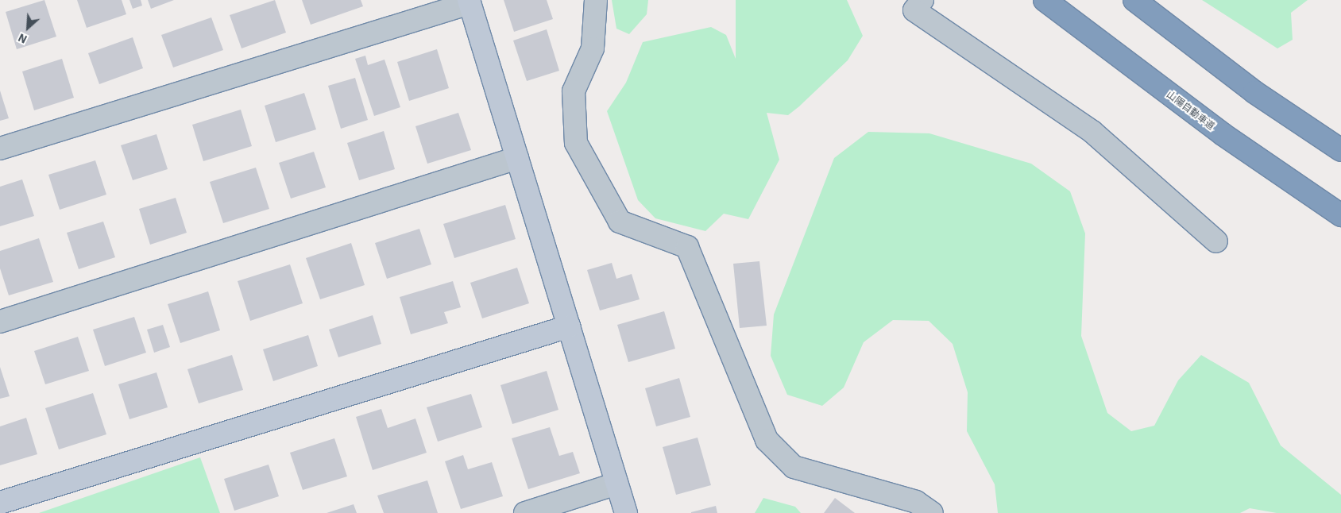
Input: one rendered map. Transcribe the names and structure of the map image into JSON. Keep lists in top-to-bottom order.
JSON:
{
  "streets": {
    "highway": ["山陽自動車道"]
  },
  "north": "bottom left"
}
